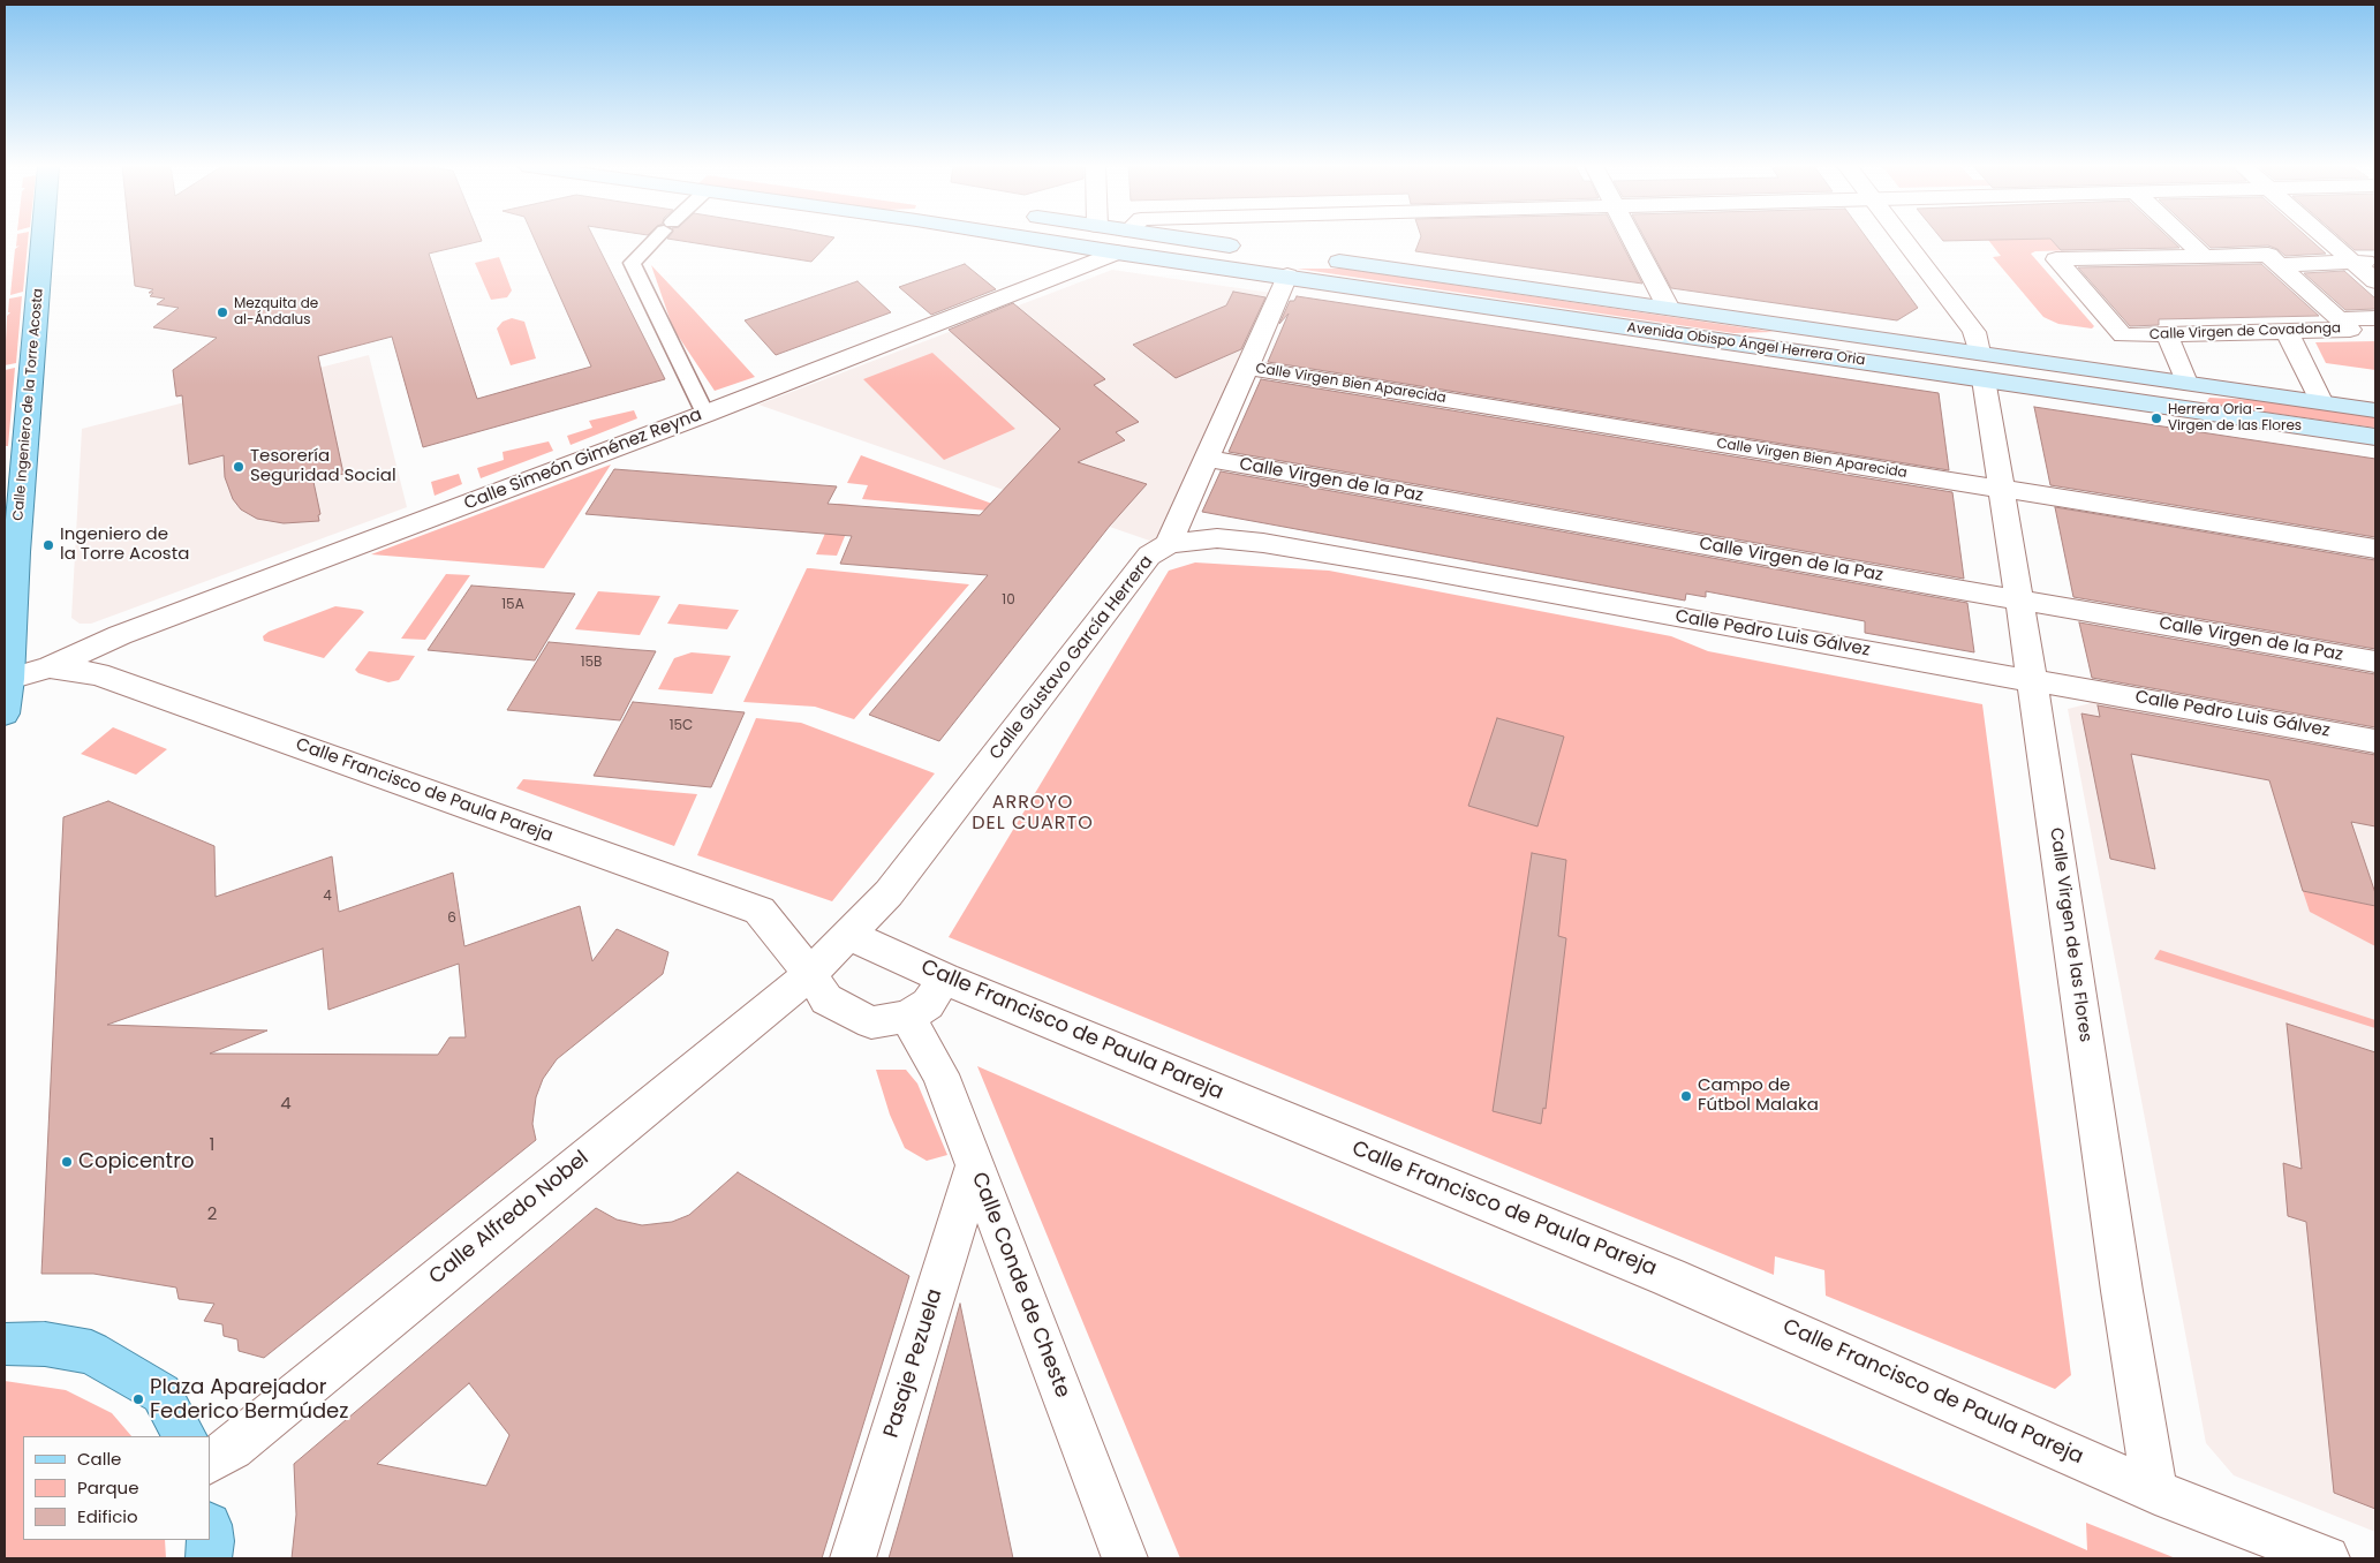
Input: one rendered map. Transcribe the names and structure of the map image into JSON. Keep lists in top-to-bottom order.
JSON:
{
  "streets": {
    "main road": ["Avenida Obispo Ángel Herrera Oria", "Calle Ingeniero de la Torre Acosta"],
    "street": [
      "Calle Virgen de Covadonga",
      "Calle Virgen Bien Aparecida",
      "Calle Simeón Giménez Reyna",
      "Calle Virgen de la Paz",
      "Calle Pedro Luis Gálvez",
      "Calle Gustavo García Herrera",
      "Calle Francisco de Paula Pareja",
      "Calle Virgen de las Flores",
      "Calle Alfredo Nobel",
      "Calle Conde de Cheste",
      "Pasaje Pezuela"
    ]
  },
  "crossings": [
    ["Avenida Obispo Ángel Herrera Oria", "Calle Simeón Giménez Reyna"],
    ["Avenida Obispo Ángel Herrera Oria", "Calle Gustavo García Herrera"],
    ["Avenida Obispo Ángel Herrera Oria", "Calle Virgen de las Flores"],
    ["Calle Virgen Bien Aparecida", "Calle Gustavo García Herrera"],
    ["Calle Virgen Bien Aparecida", "Calle Virgen de las Flores"],
    ["Calle Ingeniero de la Torre Acosta", "Calle Francisco de Paula Pareja"],
    ["Calle Simeón Giménez Reyna", "Calle Francisco de Paula Pareja"],
    ["Calle Virgen de la Paz", "Calle Gustavo García Herrera"],
    ["Calle Virgen de la Paz", "Calle Virgen de las Flores"],
    ["Calle Pedro Luis Gálvez", "Calle Gustavo García Herrera"],
    ["Calle Pedro Luis Gálvez", "Calle Virgen de las Flores"],
    ["Calle Gustavo García Herrera", "Calle Francisco de Paula Pareja"],
    ["Calle Gustavo García Herrera", "Calle Alfredo Nobel"],
    ["Calle Francisco de Paula Pareja", "Calle Virgen de las Flores"],
    ["Calle Francisco de Paula Pareja", "Calle Alfredo Nobel"],
    ["Calle Conde de Cheste", "Pasaje Pezuela"]
  ],
  "districts": ["ARROYO DEL CUARTO"],
  "places": [
    "Mezquita de al-Ándalus",
    "Herrera Oria - Virgen de las Flores",
    "Tesorería Seguridad Social",
    "Ingeniero de la Torre Acosta",
    "Campo de Fútbol Malaka",
    "Copicentro",
    "Plaza Aparejador Federico Bermúdez"
  ],
  "house_numbers": [
    "10",
    "15A",
    "15B",
    "15C",
    "4",
    "6",
    "4",
    "1",
    "2"
  ],
  "legend": ["Calle", "Parque", "Edificio"]
}
